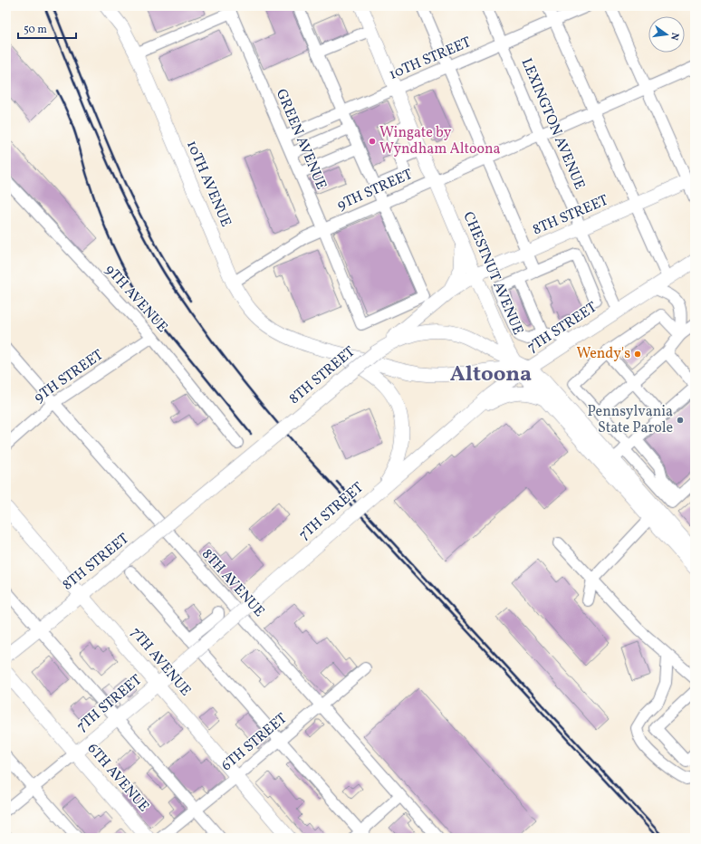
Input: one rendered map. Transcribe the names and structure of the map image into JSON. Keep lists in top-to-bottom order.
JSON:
{
  "streets": {
    "main road": [
      "10TH AVENUE",
      "8TH STREET",
      "CHESTNUT AVENUE",
      "7TH STREET",
      "7TH AVENUE",
      "6TH AVENUE"
    ],
    "street": [
      "10TH STREET",
      "LEXINGTON AVENUE",
      "GREEN AVENUE",
      "9TH STREET",
      "9TH AVENUE",
      "8TH AVENUE",
      "6TH STREET"
    ]
  },
  "crossings": [
    ["10TH STREET", "LEXINGTON AVENUE"],
    ["10TH STREET", "GREEN AVENUE"],
    ["10TH STREET", "CHESTNUT AVENUE"],
    ["LEXINGTON AVENUE", "9TH STREET"],
    ["LEXINGTON AVENUE", "8TH STREET"],
    ["LEXINGTON AVENUE", "7TH STREET"],
    ["GREEN AVENUE", "9TH STREET"],
    ["10TH AVENUE", "9TH STREET"],
    ["9TH STREET", "CHESTNUT AVENUE"],
    ["9TH STREET", "9TH AVENUE"],
    ["9TH STREET", "8TH AVENUE"],
    ["8TH STREET", "CHESTNUT AVENUE"],
    ["8TH STREET", "7TH AVENUE"],
    ["CHESTNUT AVENUE", "7TH STREET"],
    ["7TH STREET", "7TH AVENUE"],
    ["7TH STREET", "6TH AVENUE"],
    ["8TH AVENUE", "6TH STREET"],
    ["7TH AVENUE", "6TH STREET"]
  ],
  "districts": ["Altoona"],
  "places": ["Wingate by Wyndham Altoona", "Wendy's", "Pennsylvania State Parole"],
  "scale_bar": "50 m",
  "north": "right"
}
